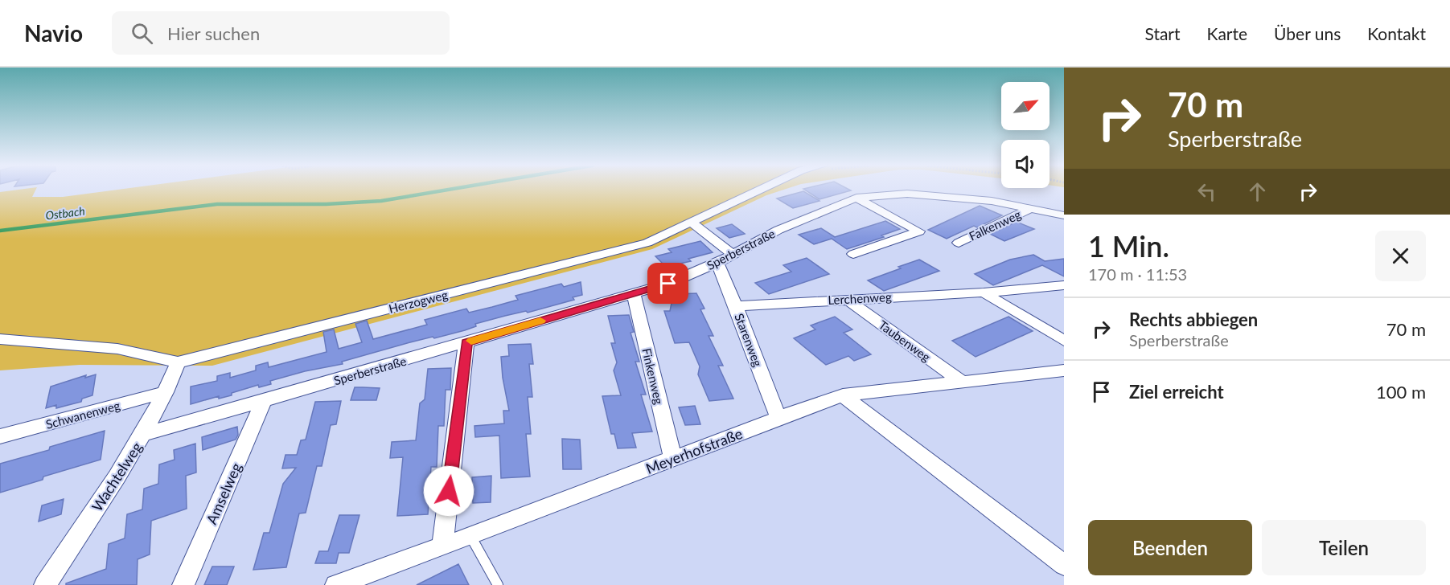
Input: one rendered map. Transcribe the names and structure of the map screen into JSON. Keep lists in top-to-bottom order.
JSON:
{
  "streets": {
    "street": [
      "Falkenweg",
      "Sperberstraße",
      "Lerchenweg",
      "Herzogweg",
      "Starenweg",
      "Taubenweg",
      "Finkenweg",
      "Schwanenweg",
      "Meyerhofstraße",
      "Wachtelweg",
      "Amselweg"
    ]
  },
  "crossings": [
    ["Falkenweg", "Sperberstraße"],
    ["Sperberstraße", "Starenweg"],
    ["Sperberstraße", "Finkenweg"],
    ["Sperberstraße", "Wachtelweg"],
    ["Sperberstraße", "Amselweg"],
    ["Lerchenweg", "Starenweg"],
    ["Lerchenweg", "Taubenweg"],
    ["Herzogweg", "Wachtelweg"],
    ["Starenweg", "Meyerhofstraße"],
    ["Taubenweg", "Meyerhofstraße"],
    ["Finkenweg", "Meyerhofstraße"],
    ["Schwanenweg", "Wachtelweg"]
  ],
  "water": ["Ostbach"],
  "north": "top right",
  "page": {
    "header": "Navio",
    "search": "Hier suchen",
    "nav": [
      "Start",
      "Karte",
      "Über uns",
      "Kontakt"
    ],
    "turn": ["70 m", "Sperberstraße"],
    "heading": ["1 Min.", "170 m · 11:53"],
    "list": [
      {
        "name": "Rechts abbiegen",
        "note": "Sperberstraße",
        "value": "70 m"
      },
      {
        "name": "Ziel erreicht",
        "value": "100 m"
      }
    ],
    "buttons": ["Beenden", "Teilen"]
  }
}
